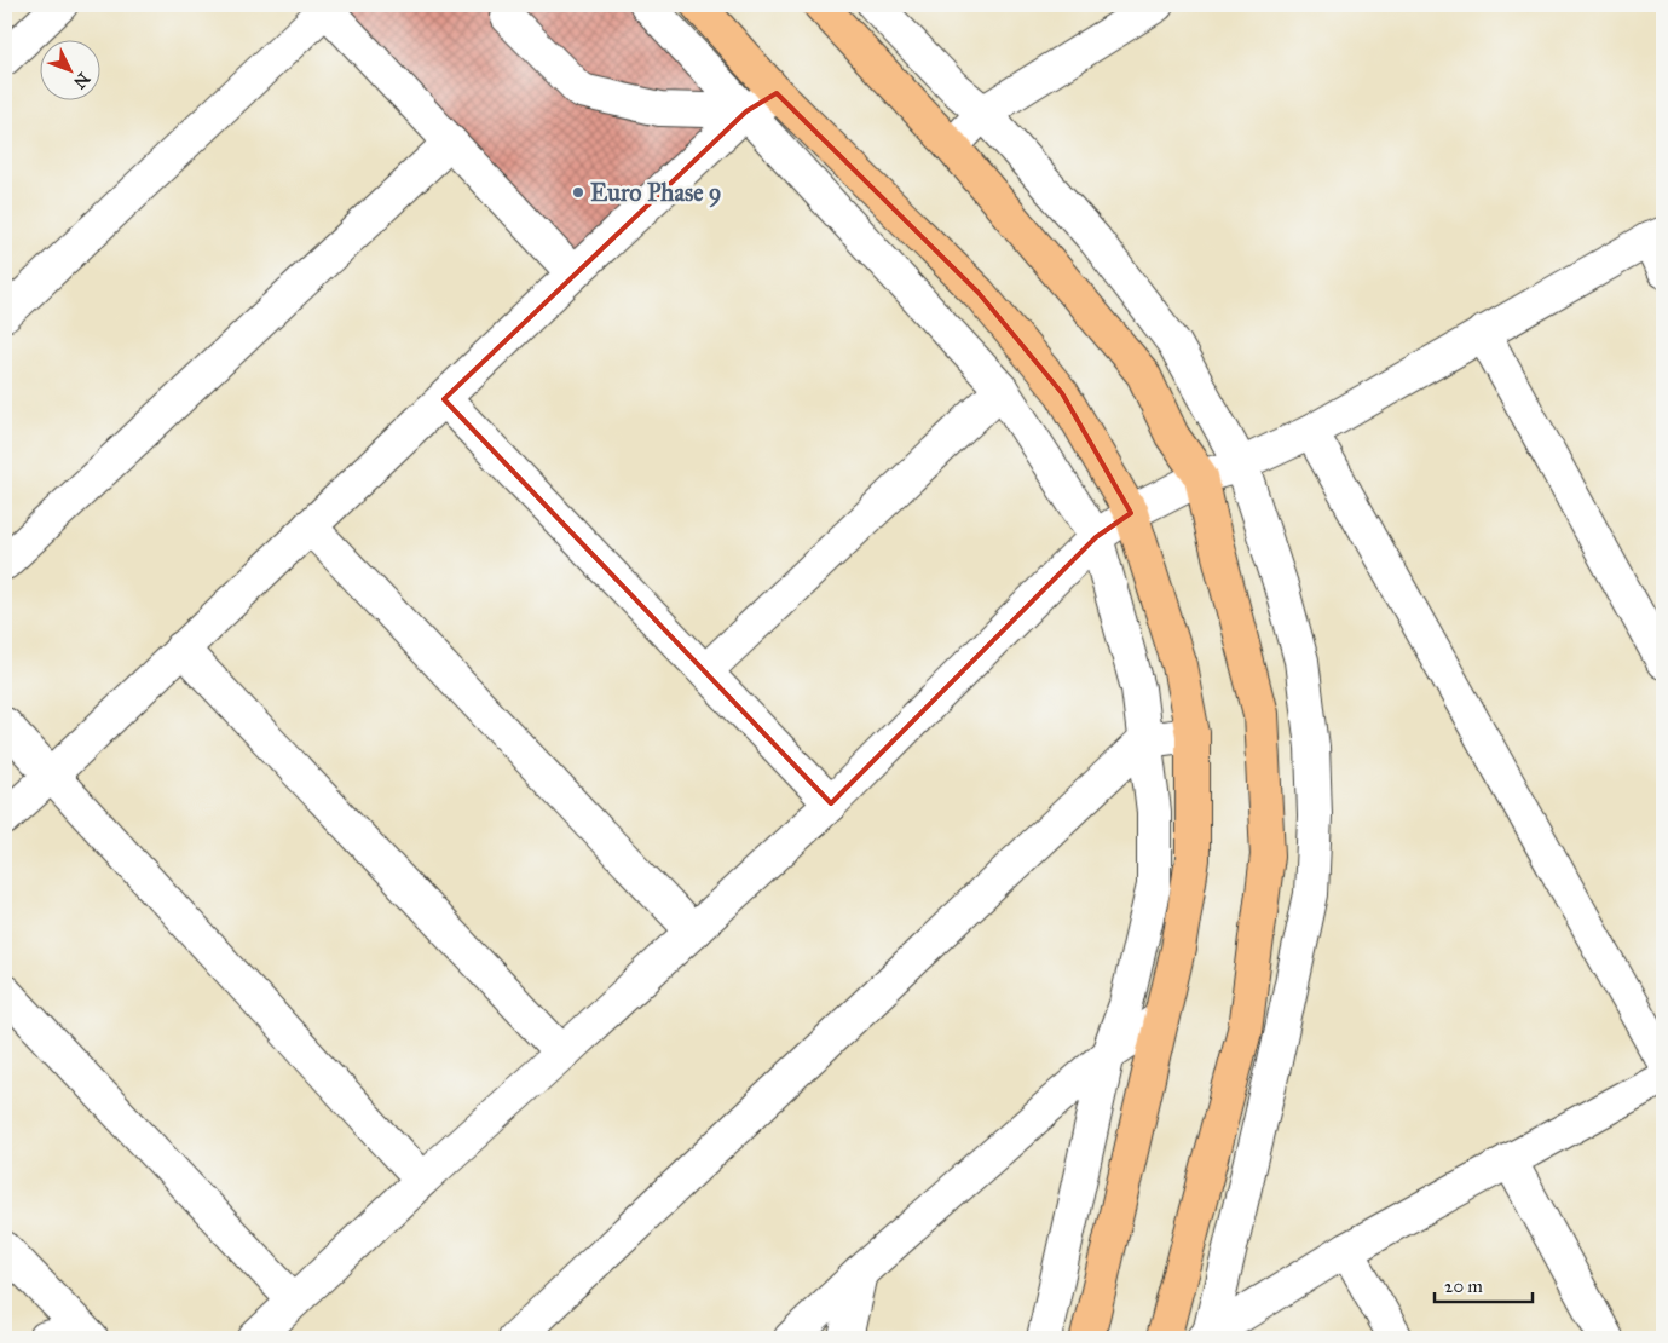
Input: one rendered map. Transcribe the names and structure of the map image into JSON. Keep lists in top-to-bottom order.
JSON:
{
  "places": ["Euro Phase 9"],
  "scale_bar": "20 m",
  "north": "bottom right"
}
